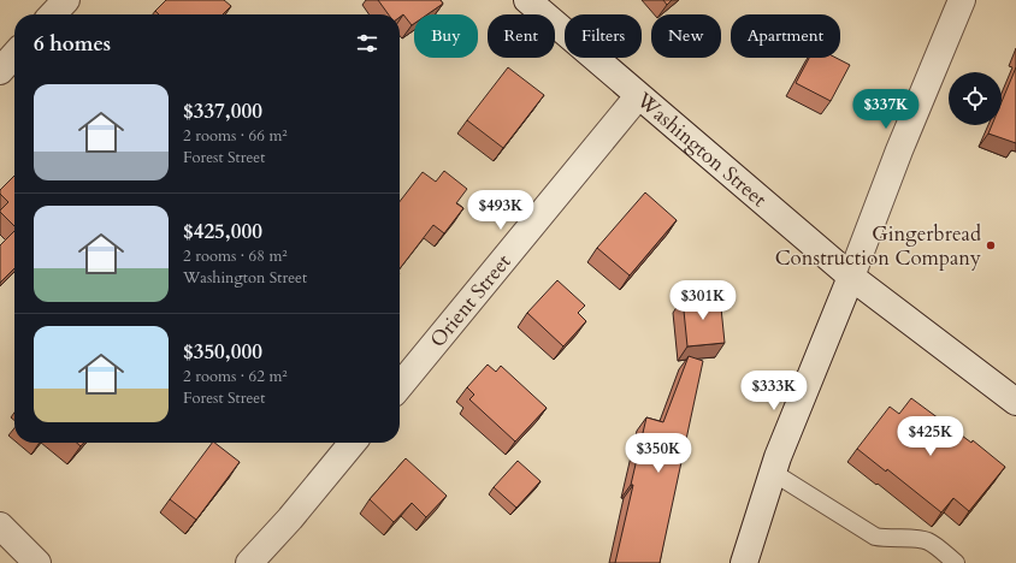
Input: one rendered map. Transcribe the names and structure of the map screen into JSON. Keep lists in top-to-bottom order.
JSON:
{
  "streets": {
    "street": ["Washington Street", "Orient Street"]
  },
  "crossings": [
    ["Washington Street", "Orient Street"]
  ],
  "places": ["Gingerbread Construction Company"],
  "page": {
    "chip": [
      "Buy",
      "Rent",
      "Filters",
      "New",
      "Apartment"
    ],
    "heading": "6 homes",
    "list": [
      {
        "name": "$337,000",
        "note": "2 rooms · 66 m² · Forest Street"
      },
      {
        "name": "$425,000",
        "note": "2 rooms · 68 m² · Washington Street"
      },
      {
        "name": "$350,000",
        "note": "2 rooms · 62 m² · Forest Street"
      }
    ],
    "price": [
      "$337K",
      "$493K",
      "$301K",
      "$333K",
      "$425K",
      "$350K"
    ]
  }
}
